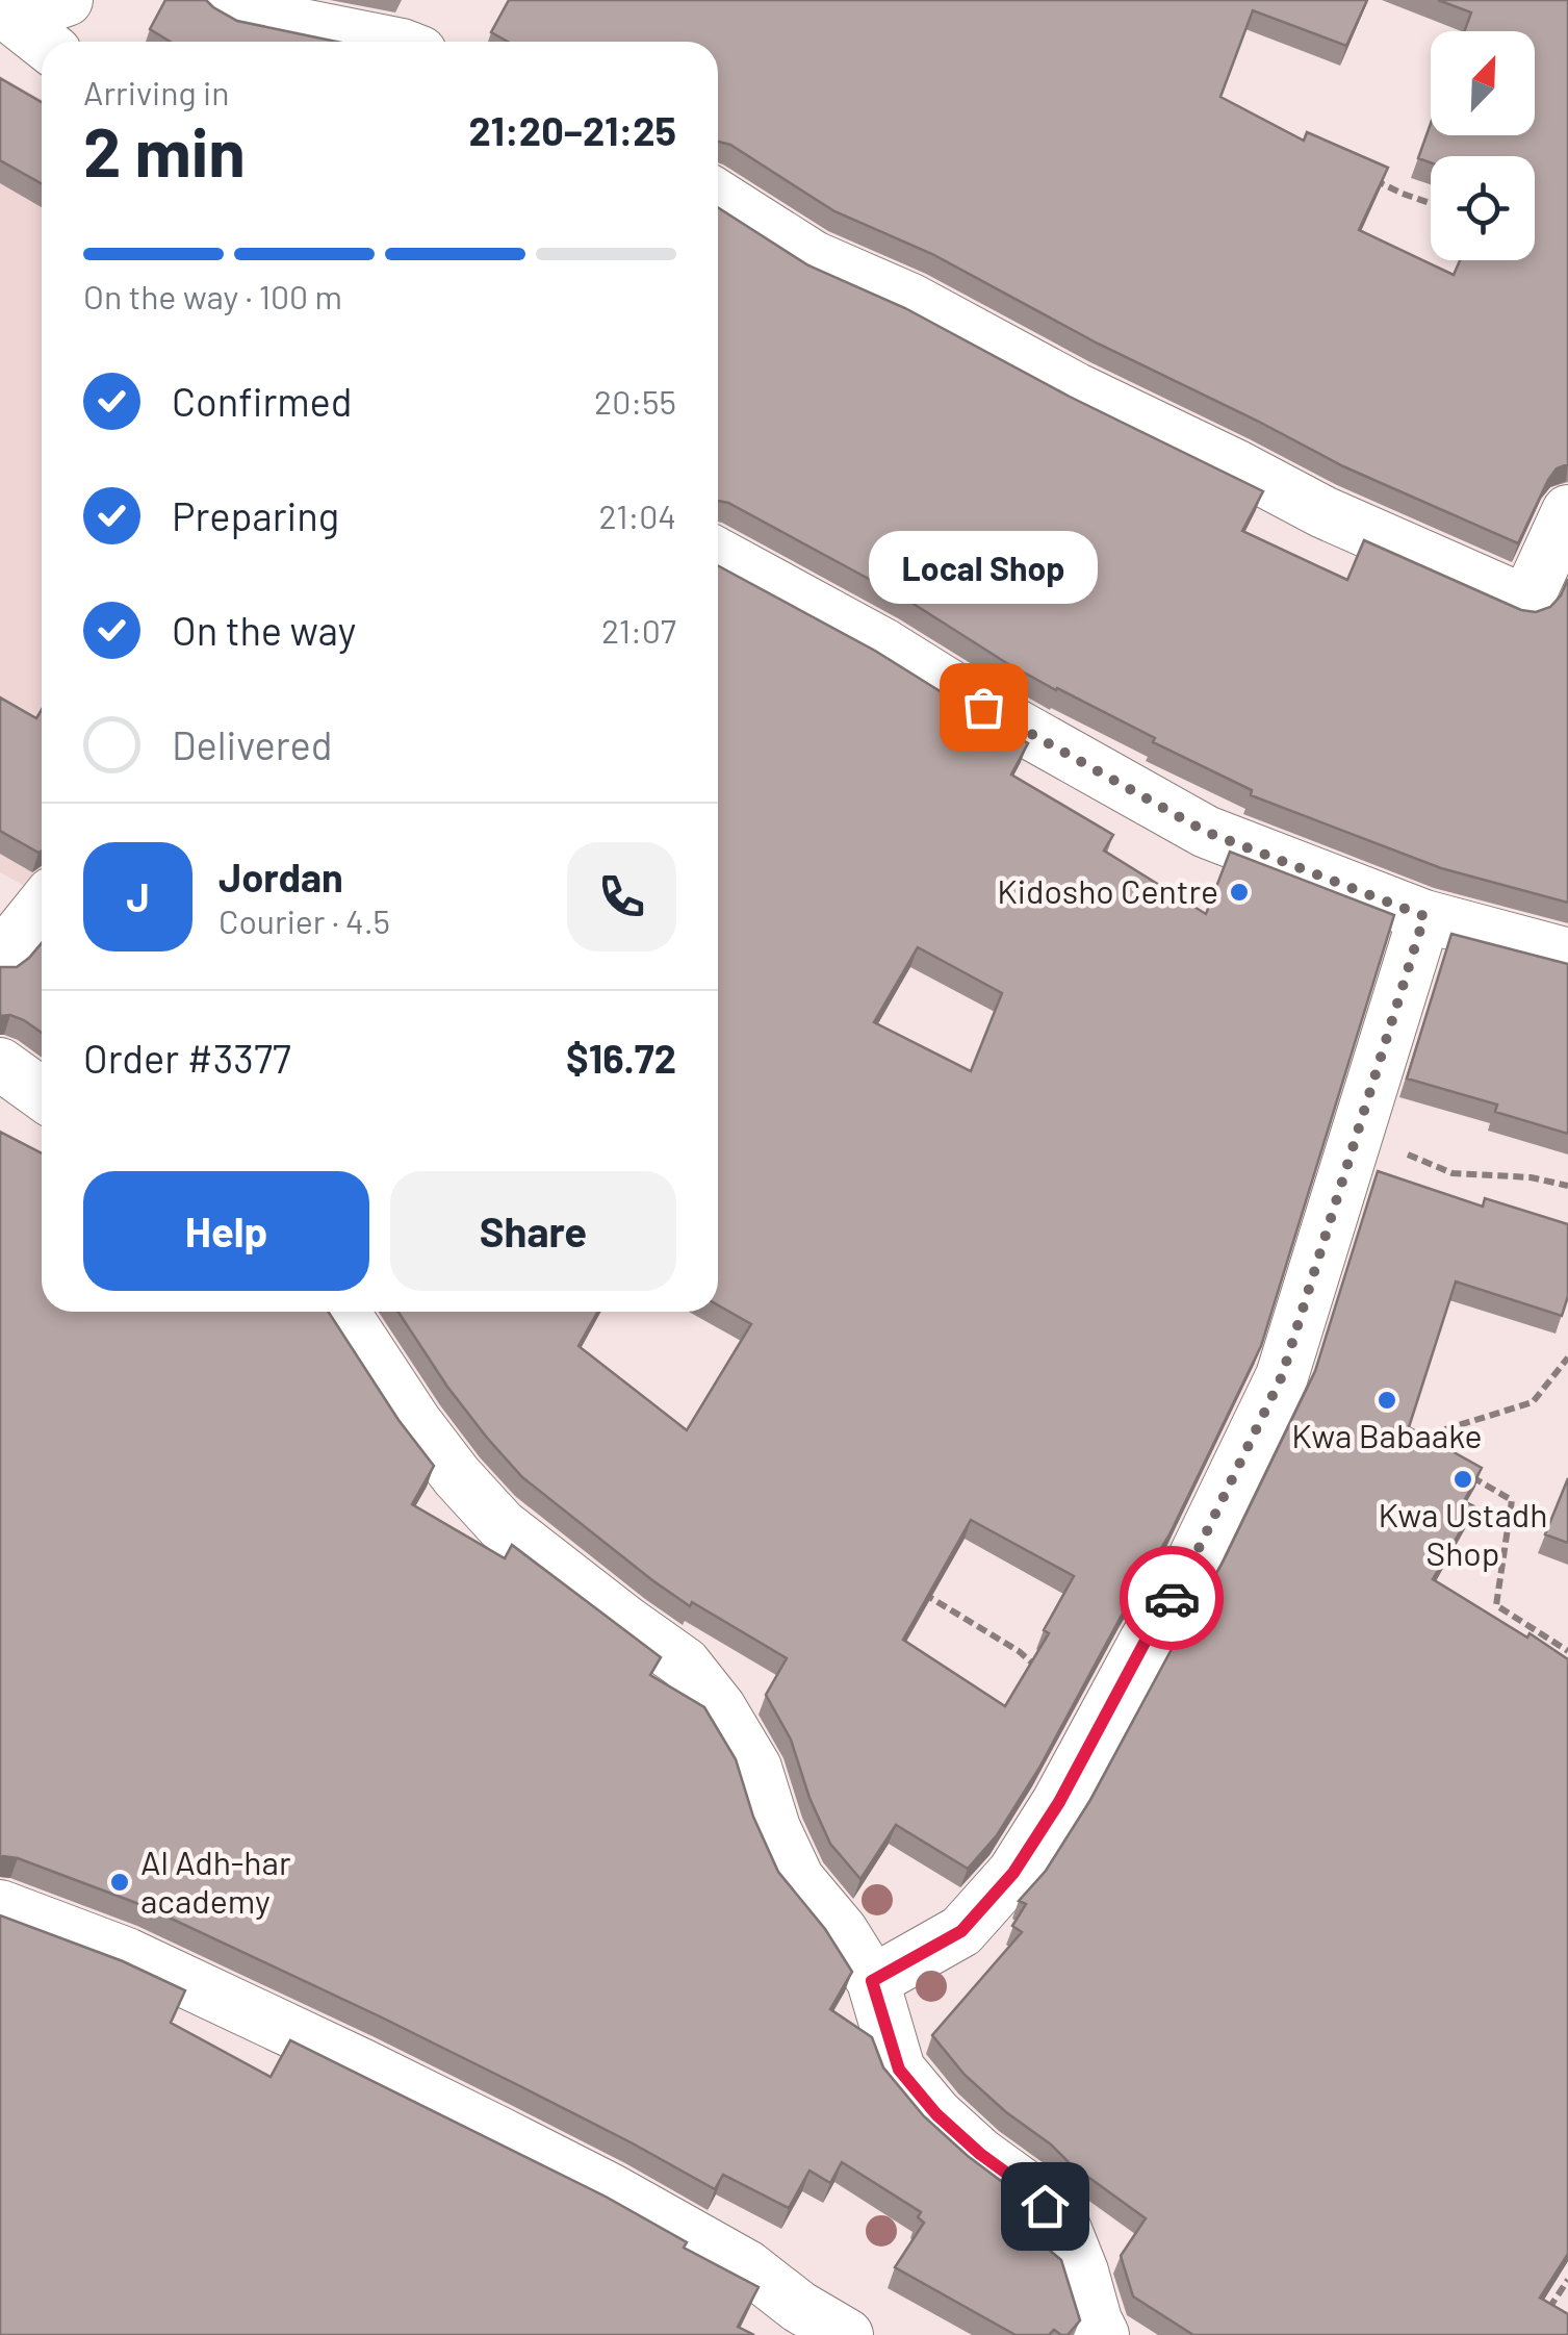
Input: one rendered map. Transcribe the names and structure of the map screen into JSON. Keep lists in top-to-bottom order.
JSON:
{
  "places": [
    "Local Shop",
    "Kidosho Centre",
    "Kwa Babaake",
    "Kwa Ustadh Shop",
    "Al Adh-har academy"
  ],
  "north": "top right",
  "page": {
    "heading": ["2 min", "Arriving in", "21:20–21:25"],
    "panel": [
      "Jordan",
      "Courier · 4.5",
      "Order #3377",
      "$16.72"
    ],
    "bar": "On the way · 100 m",
    "list": [
      ["Confirmed", "20:55"],
      ["Preparing", "21:04"],
      ["On the way", "21:07"],
      "Delivered"
    ],
    "bubble": "Local Shop",
    "round": "J",
    "buttons": ["Help", "Share"]
  }
}
